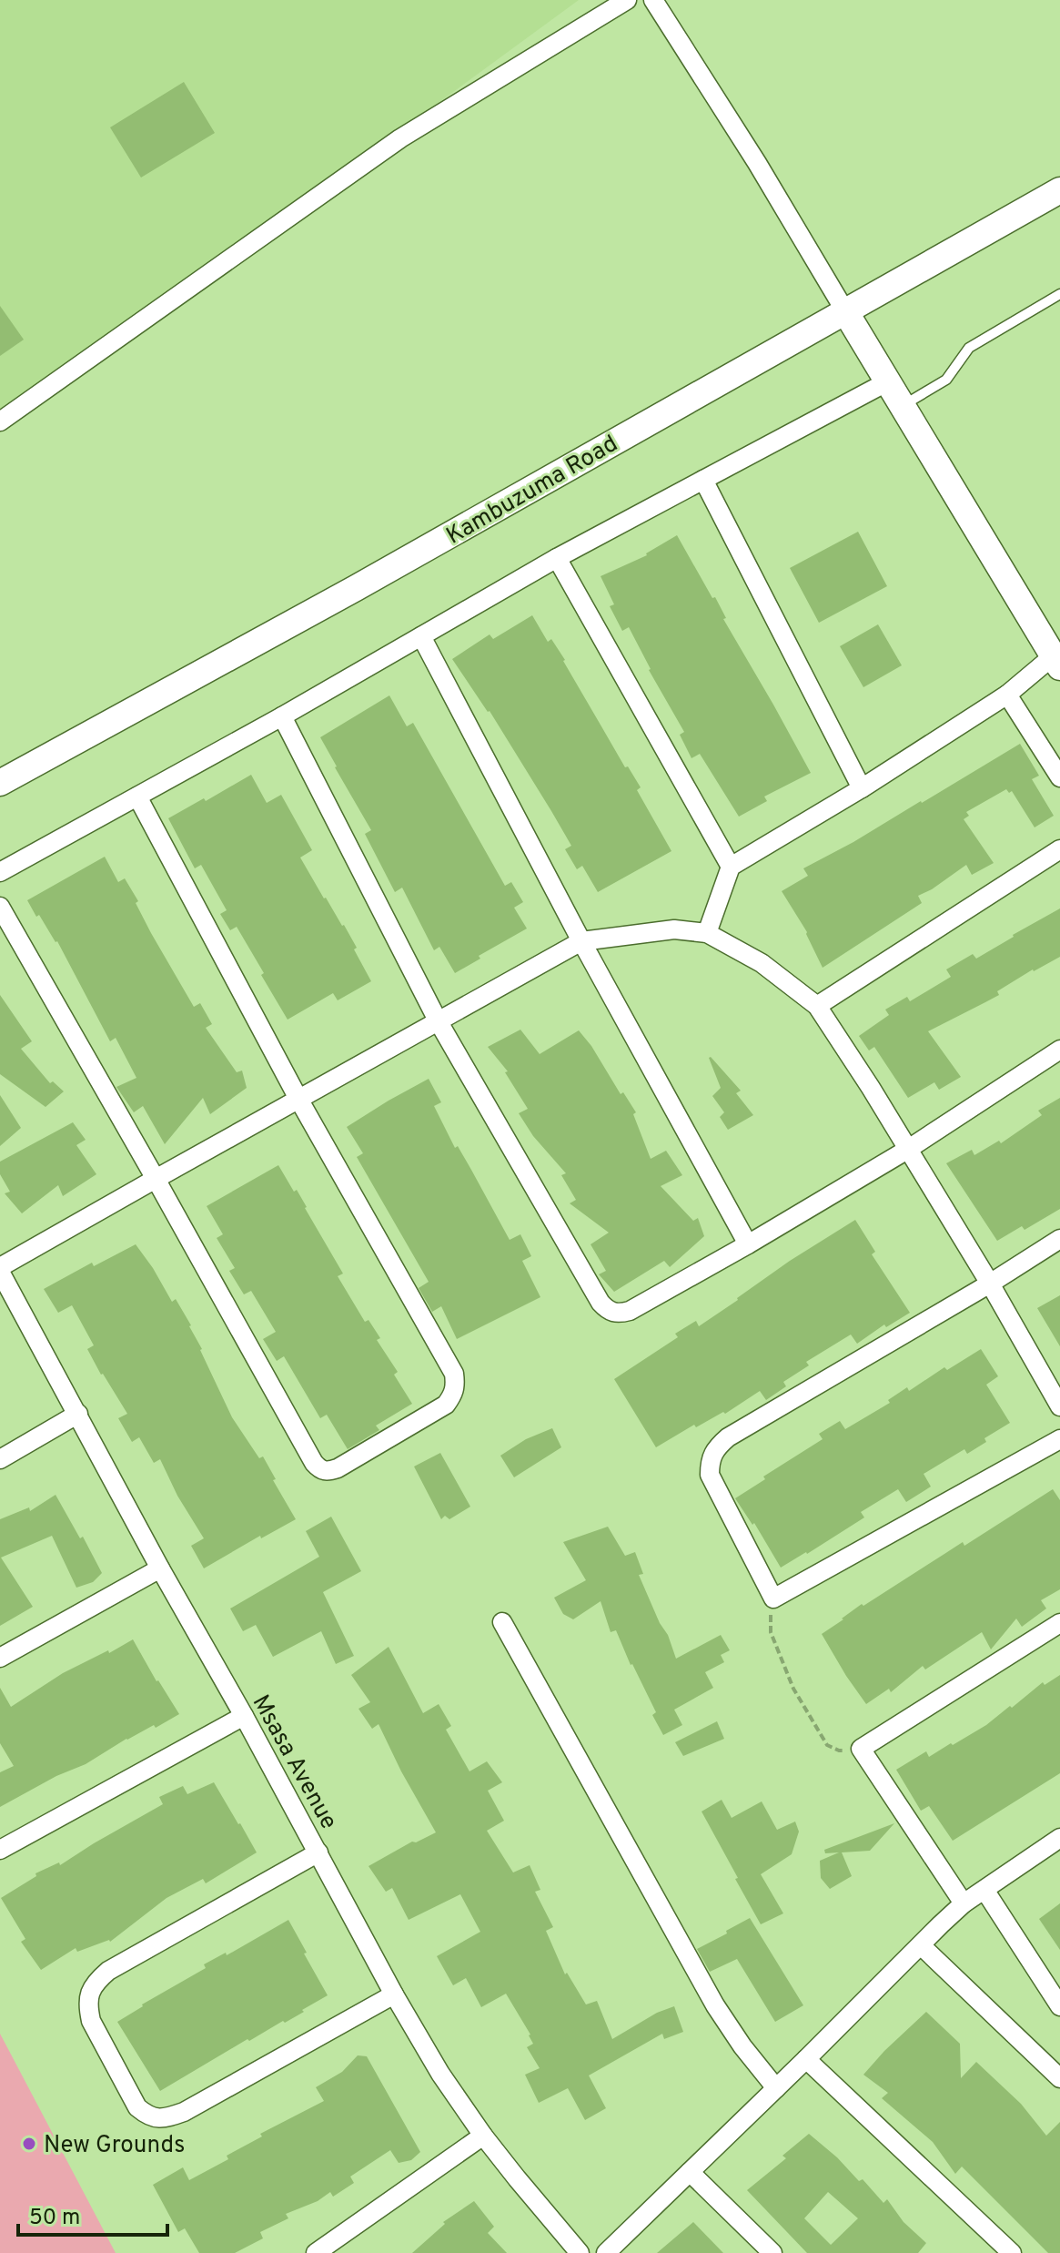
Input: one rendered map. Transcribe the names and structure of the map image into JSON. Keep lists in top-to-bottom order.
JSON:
{
  "streets": {
    "main road": ["Kambuzuma Road"],
    "street": ["Msasa Avenue"]
  },
  "places": ["New Grounds"],
  "scale_bar": "50 m"
}
